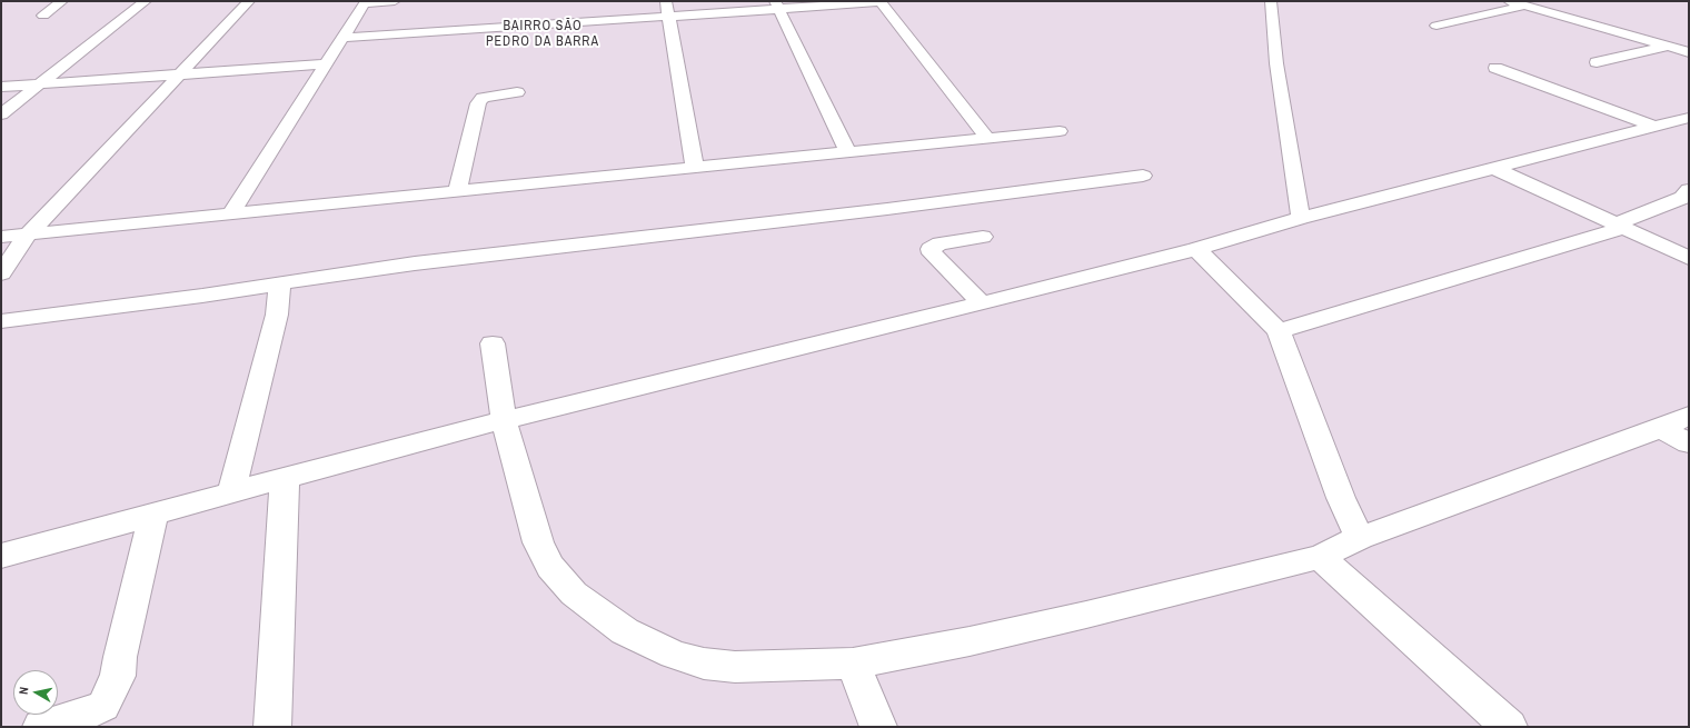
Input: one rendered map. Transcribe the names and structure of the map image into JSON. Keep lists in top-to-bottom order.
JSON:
{
  "districts": ["BAIRRO SÃO PEDRO DA BARRA"],
  "north": "left"
}
